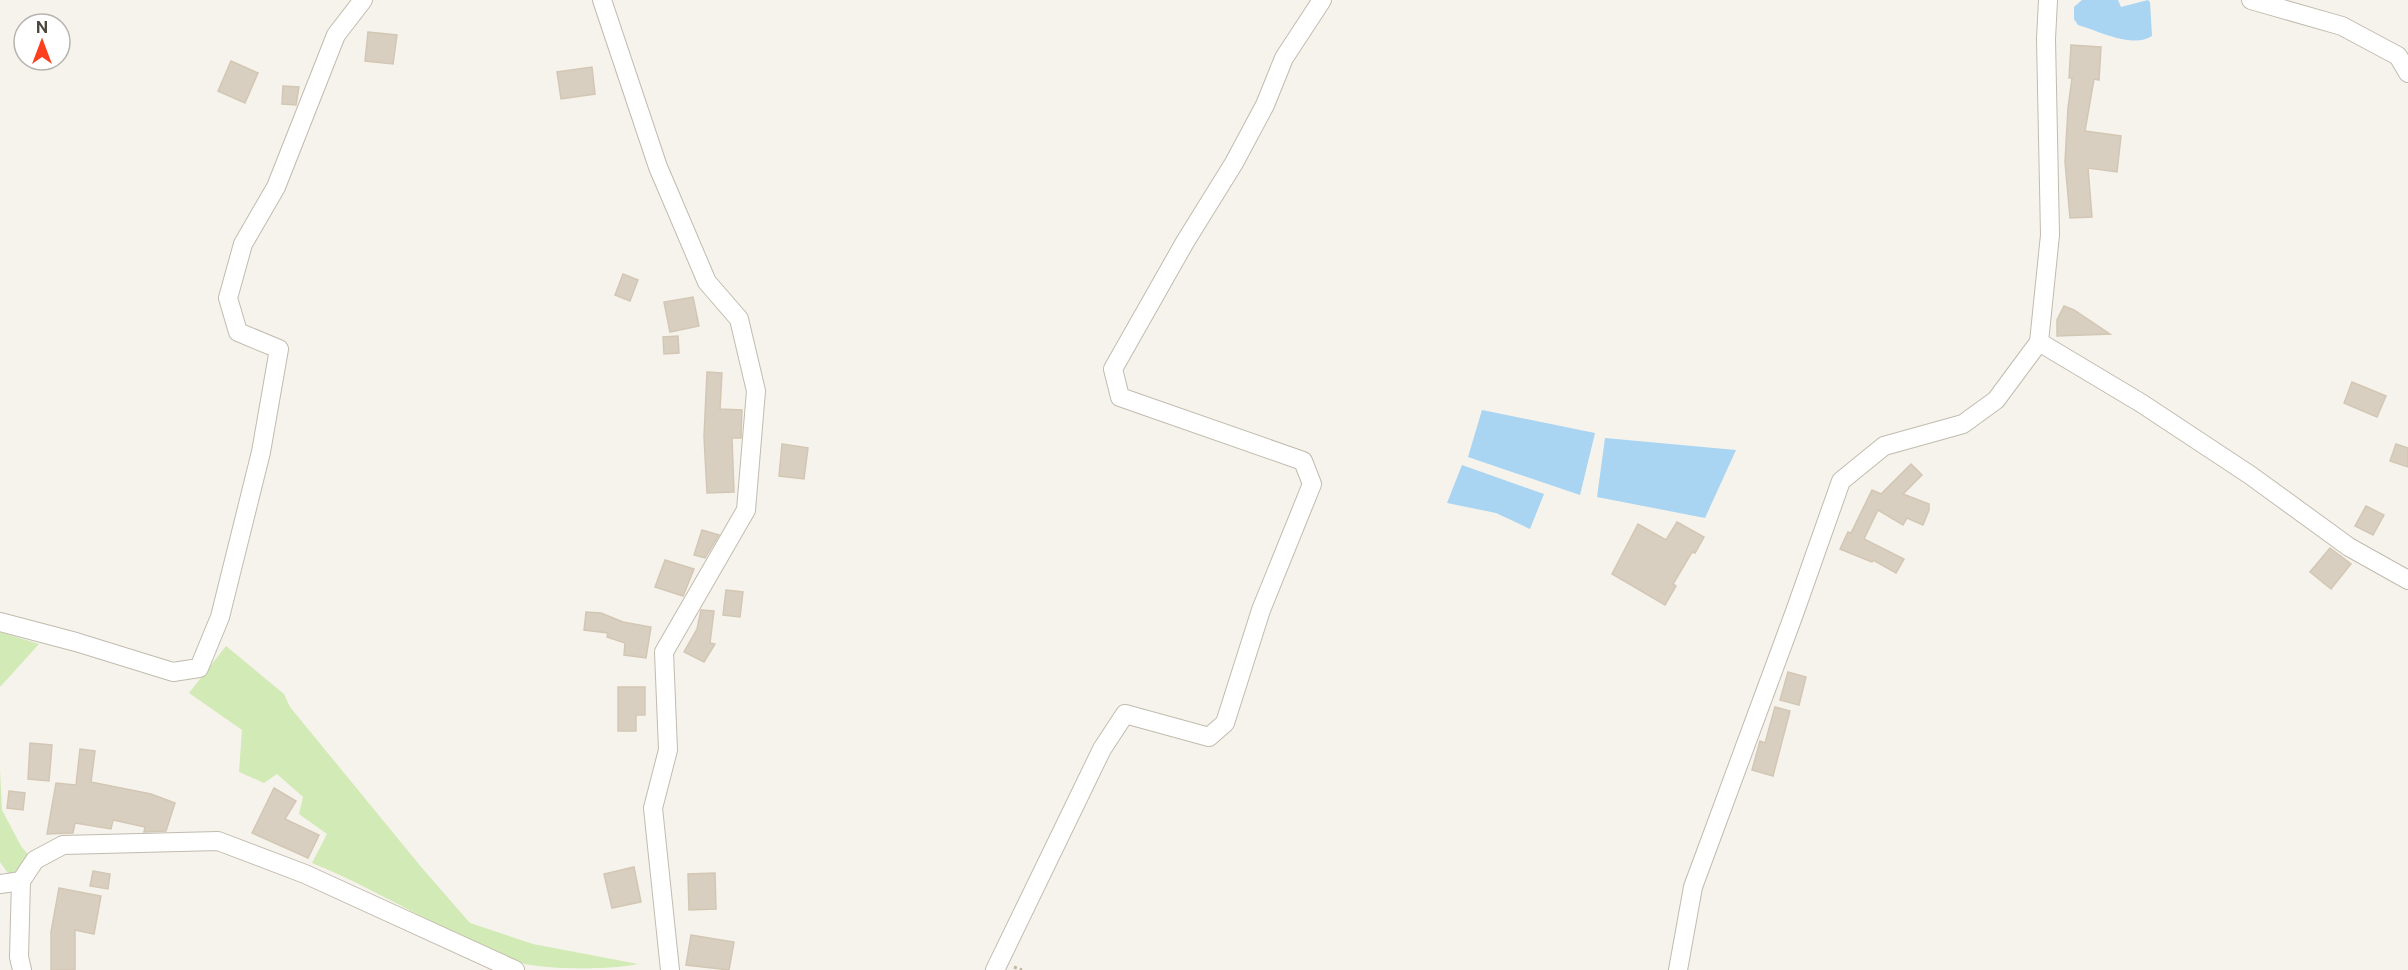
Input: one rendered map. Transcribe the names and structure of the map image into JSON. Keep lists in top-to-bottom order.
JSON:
{
  "north": "top"
}
